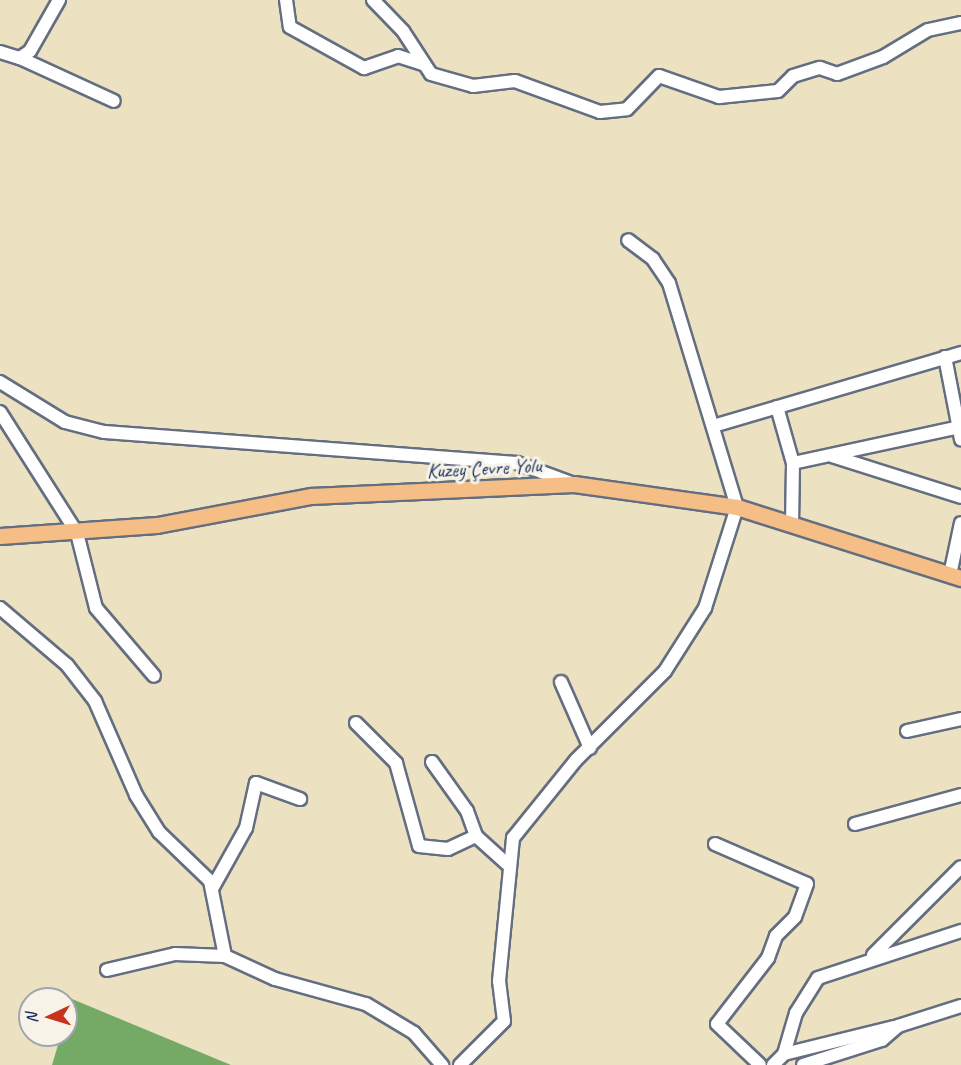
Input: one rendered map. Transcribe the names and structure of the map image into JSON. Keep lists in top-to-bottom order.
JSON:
{
  "streets": {
    "main road": ["Kuzey Çevre Yolu"]
  },
  "north": "left"
}
